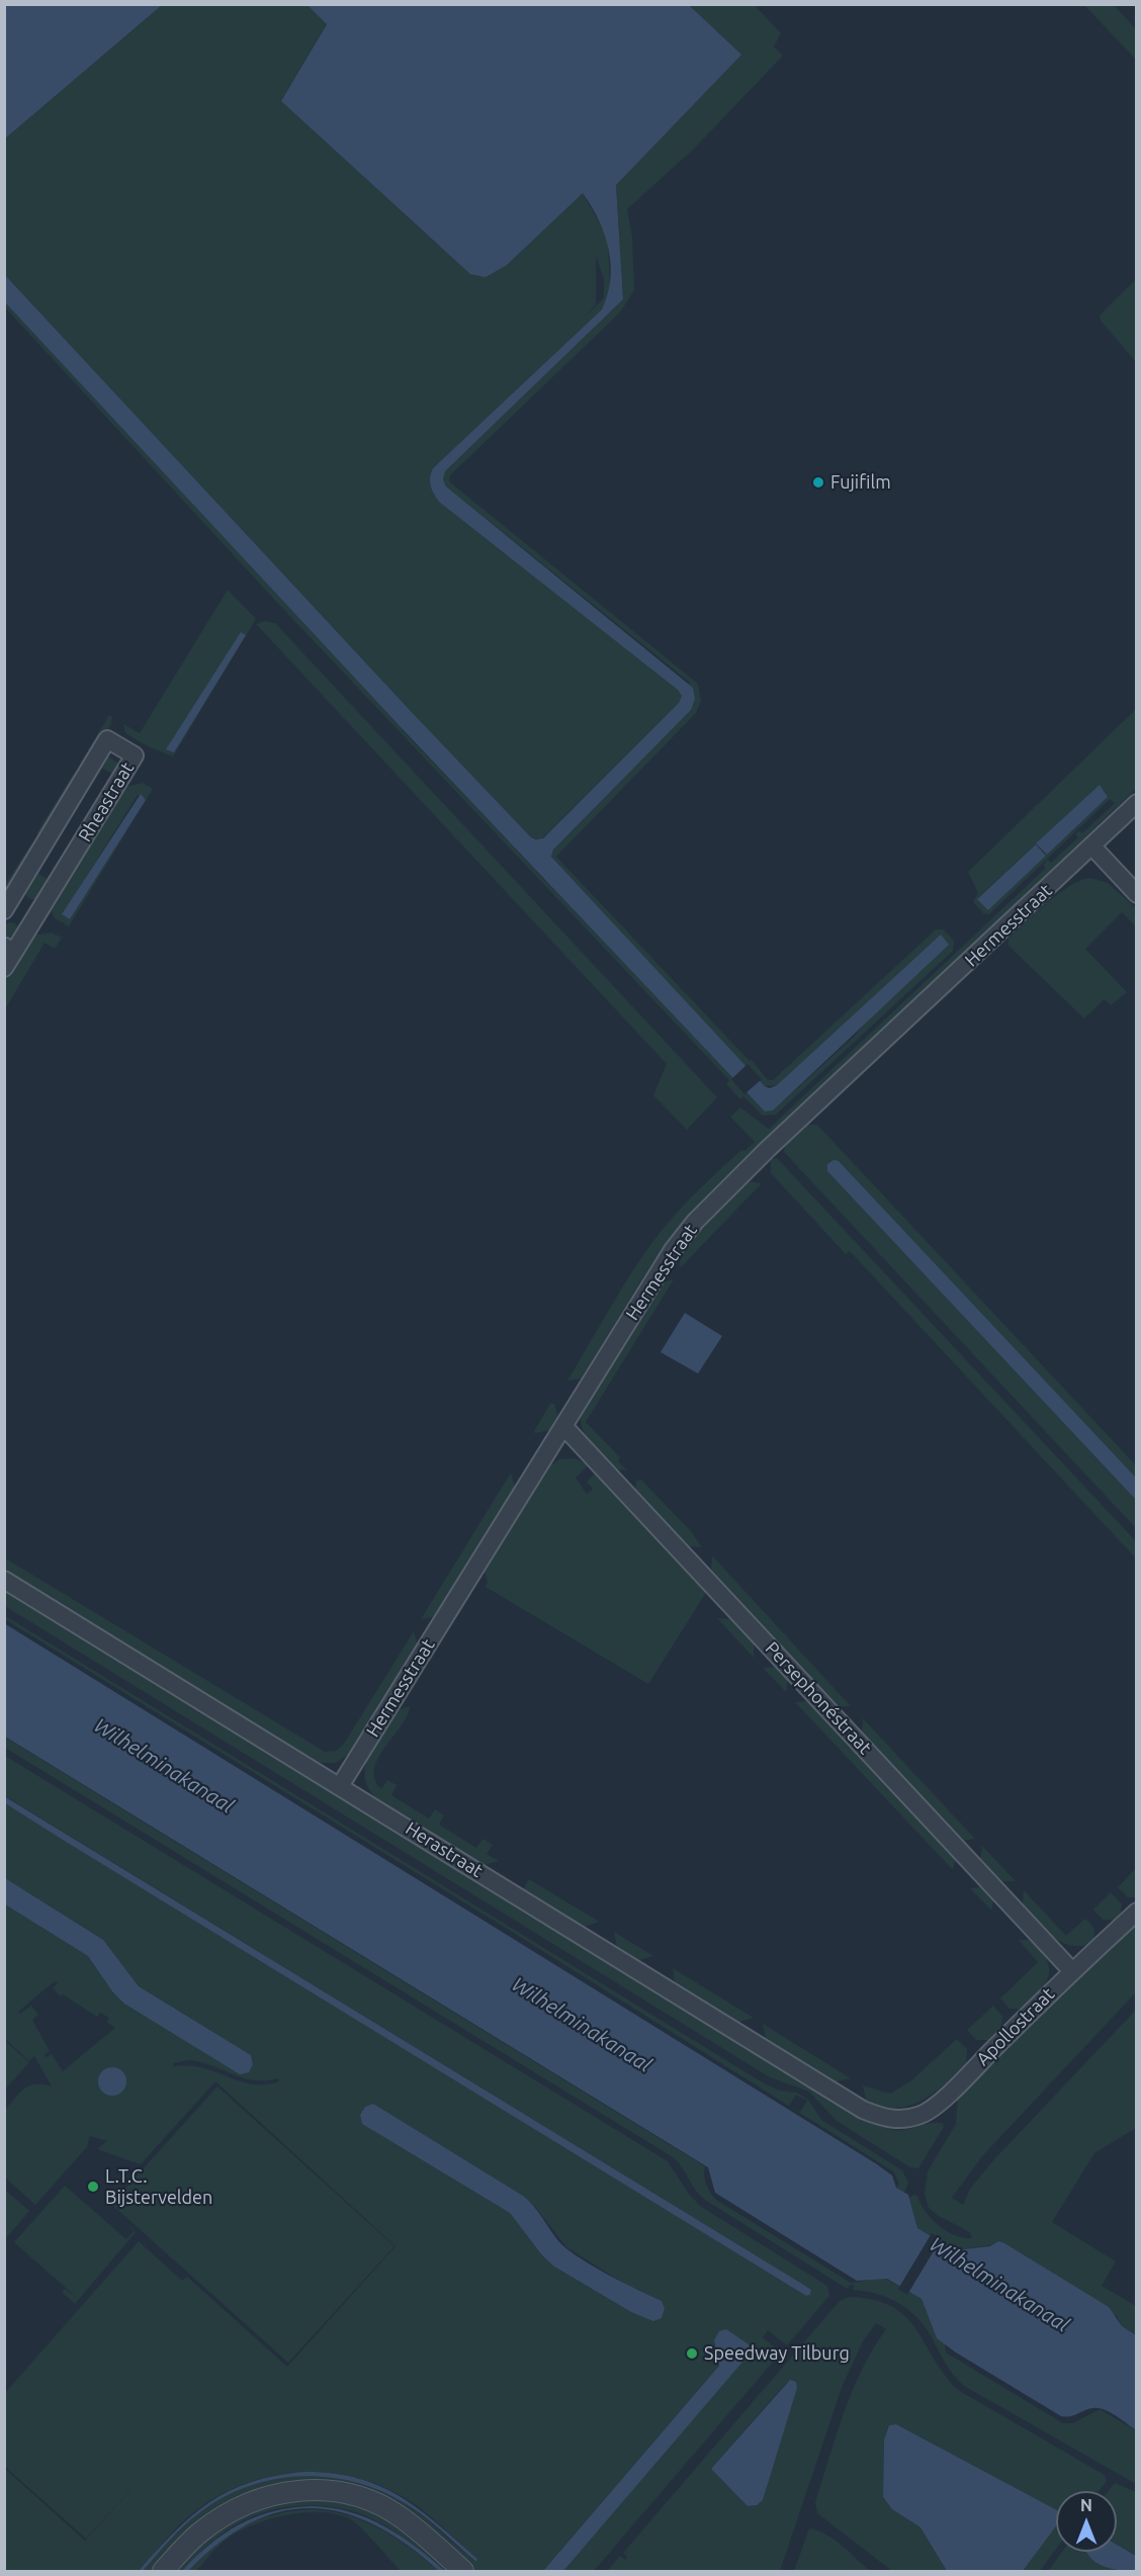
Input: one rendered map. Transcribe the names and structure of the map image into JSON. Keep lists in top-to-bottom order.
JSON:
{
  "streets": {
    "street": [
      "Rheastraat",
      "Hermesstraat",
      "Persephonéstraat",
      "Herastraat",
      "Apollostraat"
    ]
  },
  "crossings": [
    ["Hermesstraat", "Persephonéstraat"],
    ["Hermesstraat", "Herastraat"],
    ["Persephonéstraat", "Apollostraat"],
    ["Herastraat", "Apollostraat"]
  ],
  "water": ["Wilhelminakanaal"],
  "places": ["Fujifilm", "L.T.C. Bijstervelden", "Speedway Tilburg"],
  "north": "top"
}
